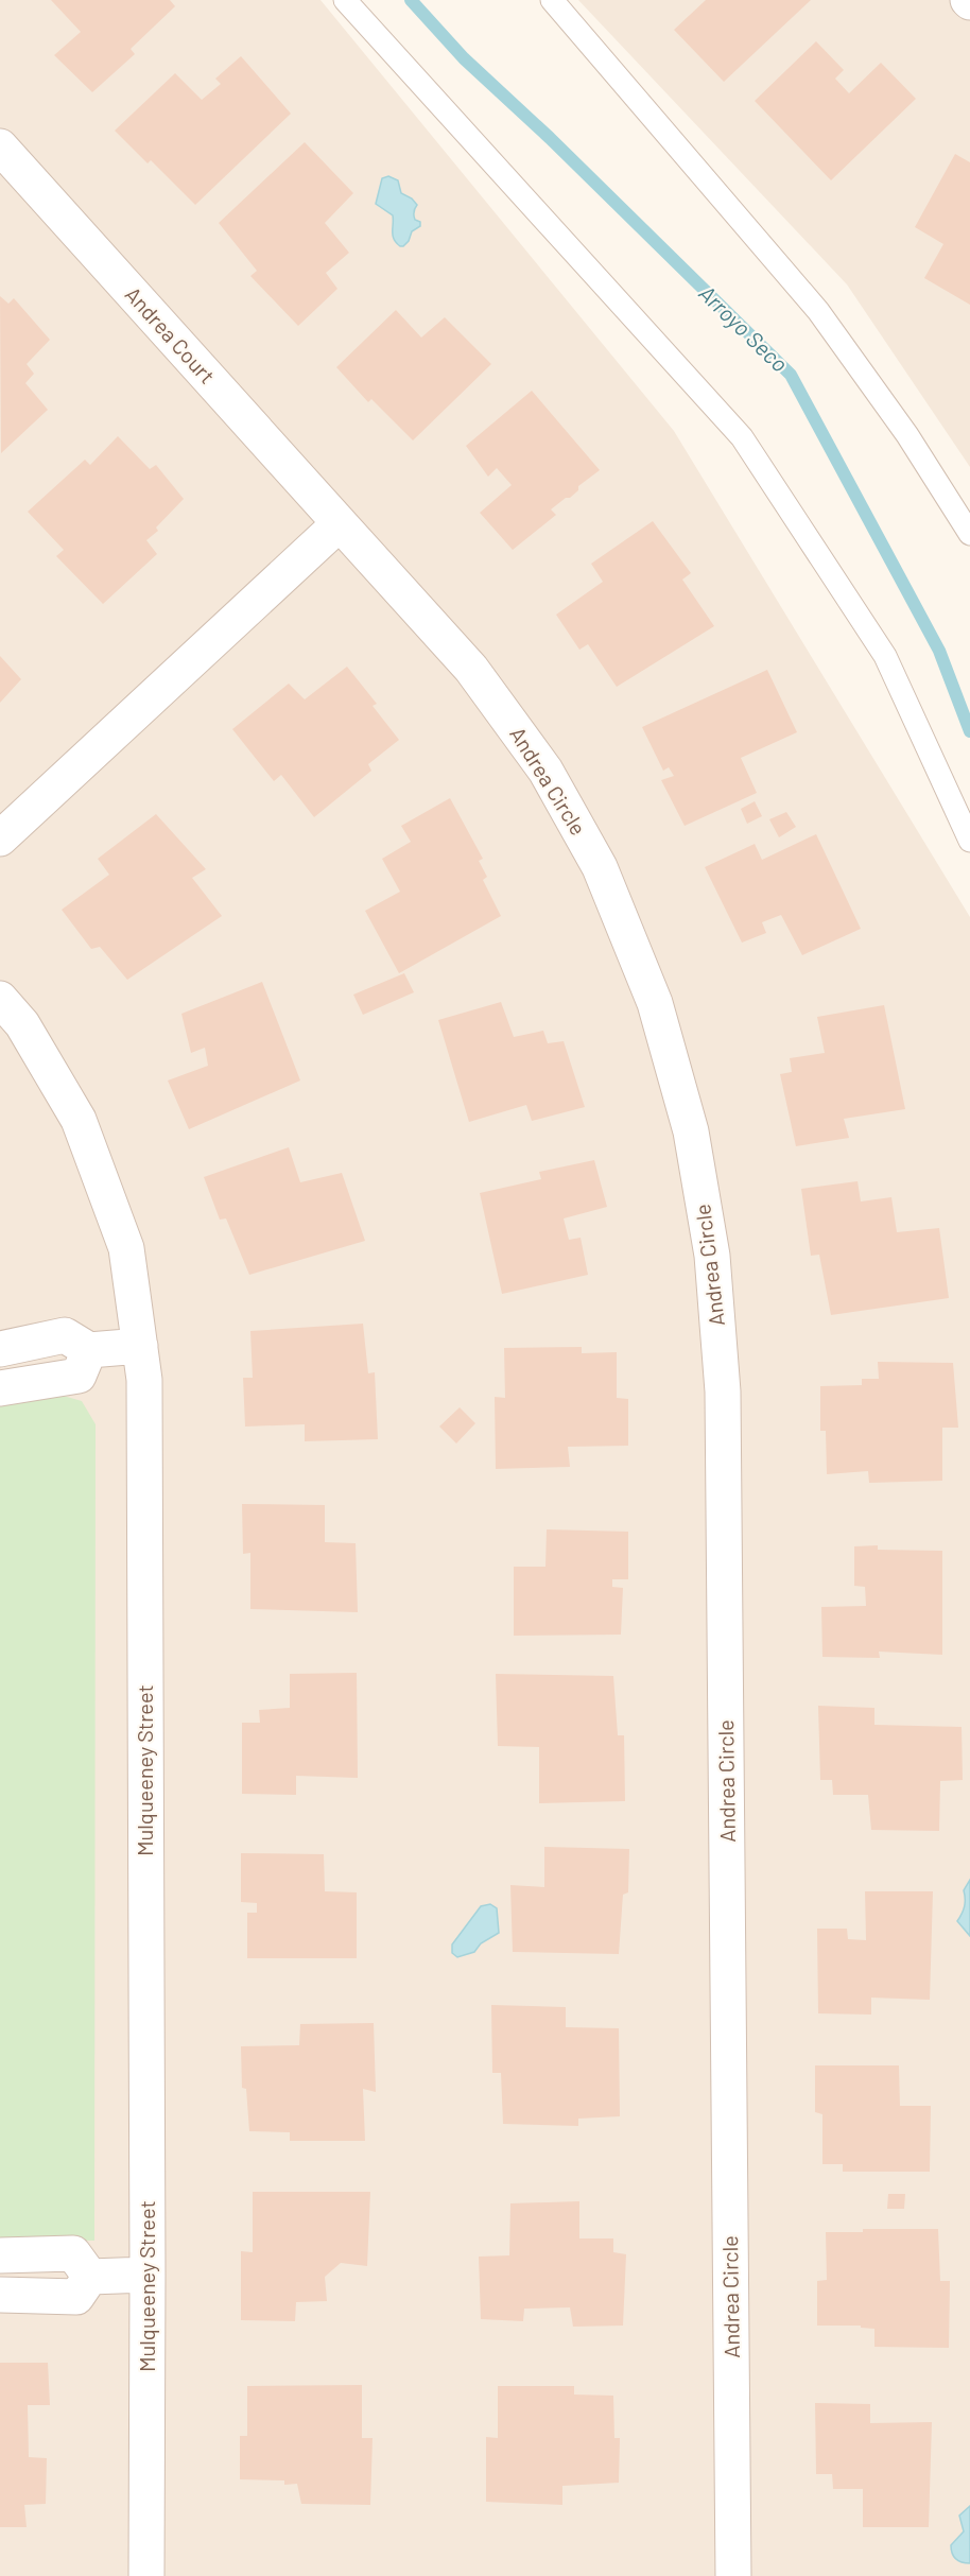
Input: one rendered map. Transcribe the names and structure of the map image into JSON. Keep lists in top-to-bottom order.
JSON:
{
  "streets": {
    "street": ["Andrea Court", "Andrea Circle", "Mulqueeney Street"]
  },
  "crossings": [
    ["Andrea Court", "Andrea Circle"]
  ],
  "water": ["Arroyo Seco"]
}
